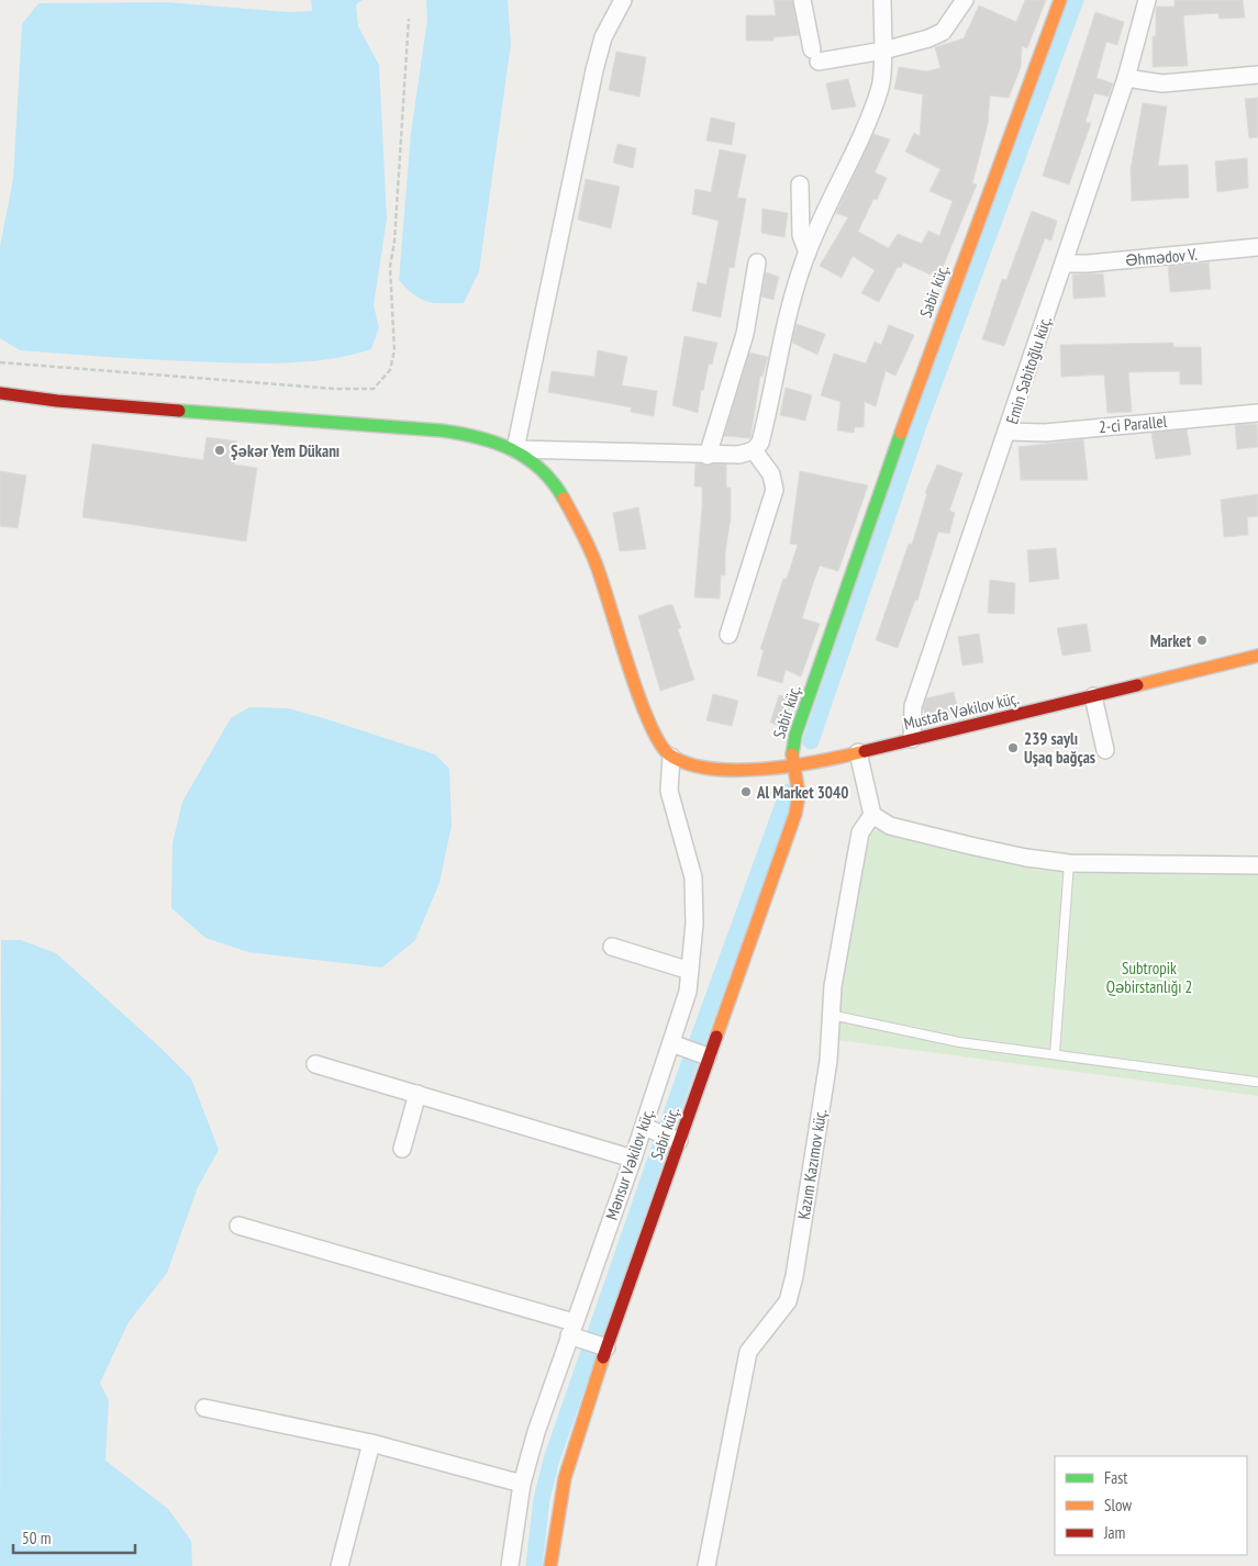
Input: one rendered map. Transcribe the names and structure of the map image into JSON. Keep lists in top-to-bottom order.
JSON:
{
  "streets": {
    "street": [
      "Əhmədov V.",
      "Sabir küç.",
      "Emin Sabitoğlu küç.",
      "2-ci Parallel",
      "Mustafa Vəkilov küç.",
      "Mənsur Vəkilov küç.",
      "Kazım Kazımov küç."
    ]
  },
  "crossings": [
    ["Əhmədov V.", "Emin Sabitoğlu küç."],
    ["Sabir küç.", "Mustafa Vəkilov küç."],
    ["Emin Sabitoğlu küç.", "2-ci Parallel"],
    ["Emin Sabitoğlu küç.", "Mustafa Vəkilov küç."],
    ["Mustafa Vəkilov küç.", "Mənsur Vəkilov küç."]
  ],
  "parks": ["Subtropik Qəbirstanlığı 2"],
  "places": [
    "Şəkər Yem Dükanı",
    "Market",
    "239 saylı Uşaq bağças",
    "Al Market 3040"
  ],
  "legend": ["Fast", "Slow", "Jam"],
  "scale_bar": "50 m"
}
